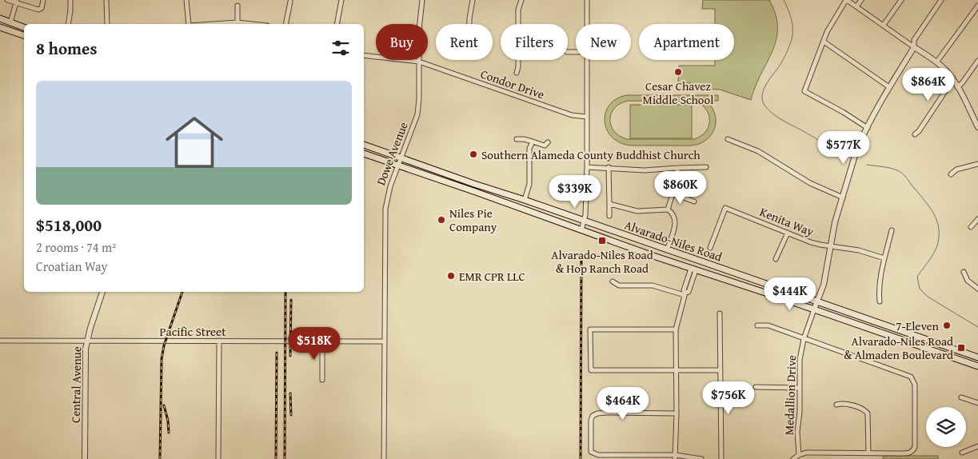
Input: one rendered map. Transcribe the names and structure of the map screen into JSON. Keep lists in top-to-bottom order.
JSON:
{
  "streets": {
    "main road": ["Alvarado-Niles Road"],
    "street": [
      "Condor Drive",
      "Dowe Avenue",
      "Kenita Way",
      "Pacific Street",
      "Central Avenue",
      "Medallion Drive"
    ]
  },
  "crossings": [
    ["Condor Drive", "Dowe Avenue"],
    ["Dowe Avenue", "Alvarado-Niles Road"],
    ["Dowe Avenue", "Pacific Street"],
    ["Kenita Way", "Medallion Drive"],
    ["Alvarado-Niles Road", "Medallion Drive"],
    ["Pacific Street", "Central Avenue"]
  ],
  "places": {
    "other": [
      "Cesar Chavez Middle School",
      "Southern Alameda County Buddhist Church",
      "Niles Pie Company",
      "EMR CPR LLC",
      "7-Eleven"
    ],
    "transit": ["Alvarado-Niles Road & Hop Ranch Road", "Alvarado-Niles Road & Almaden Boulevard"]
  },
  "page": {
    "chip": [
      "Buy",
      "Rent",
      "Filters",
      "New",
      "Apartment"
    ],
    "heading": "8 homes",
    "price": [
      "$864K",
      "$577K",
      "$860K",
      "$339K",
      "$444K",
      "$518K",
      "$756K",
      "$464K"
    ],
    "list": [
      {
        "name": "$518,000",
        "note": "2 rooms · 74 m² · Croatian Way"
      }
    ]
  }
}
